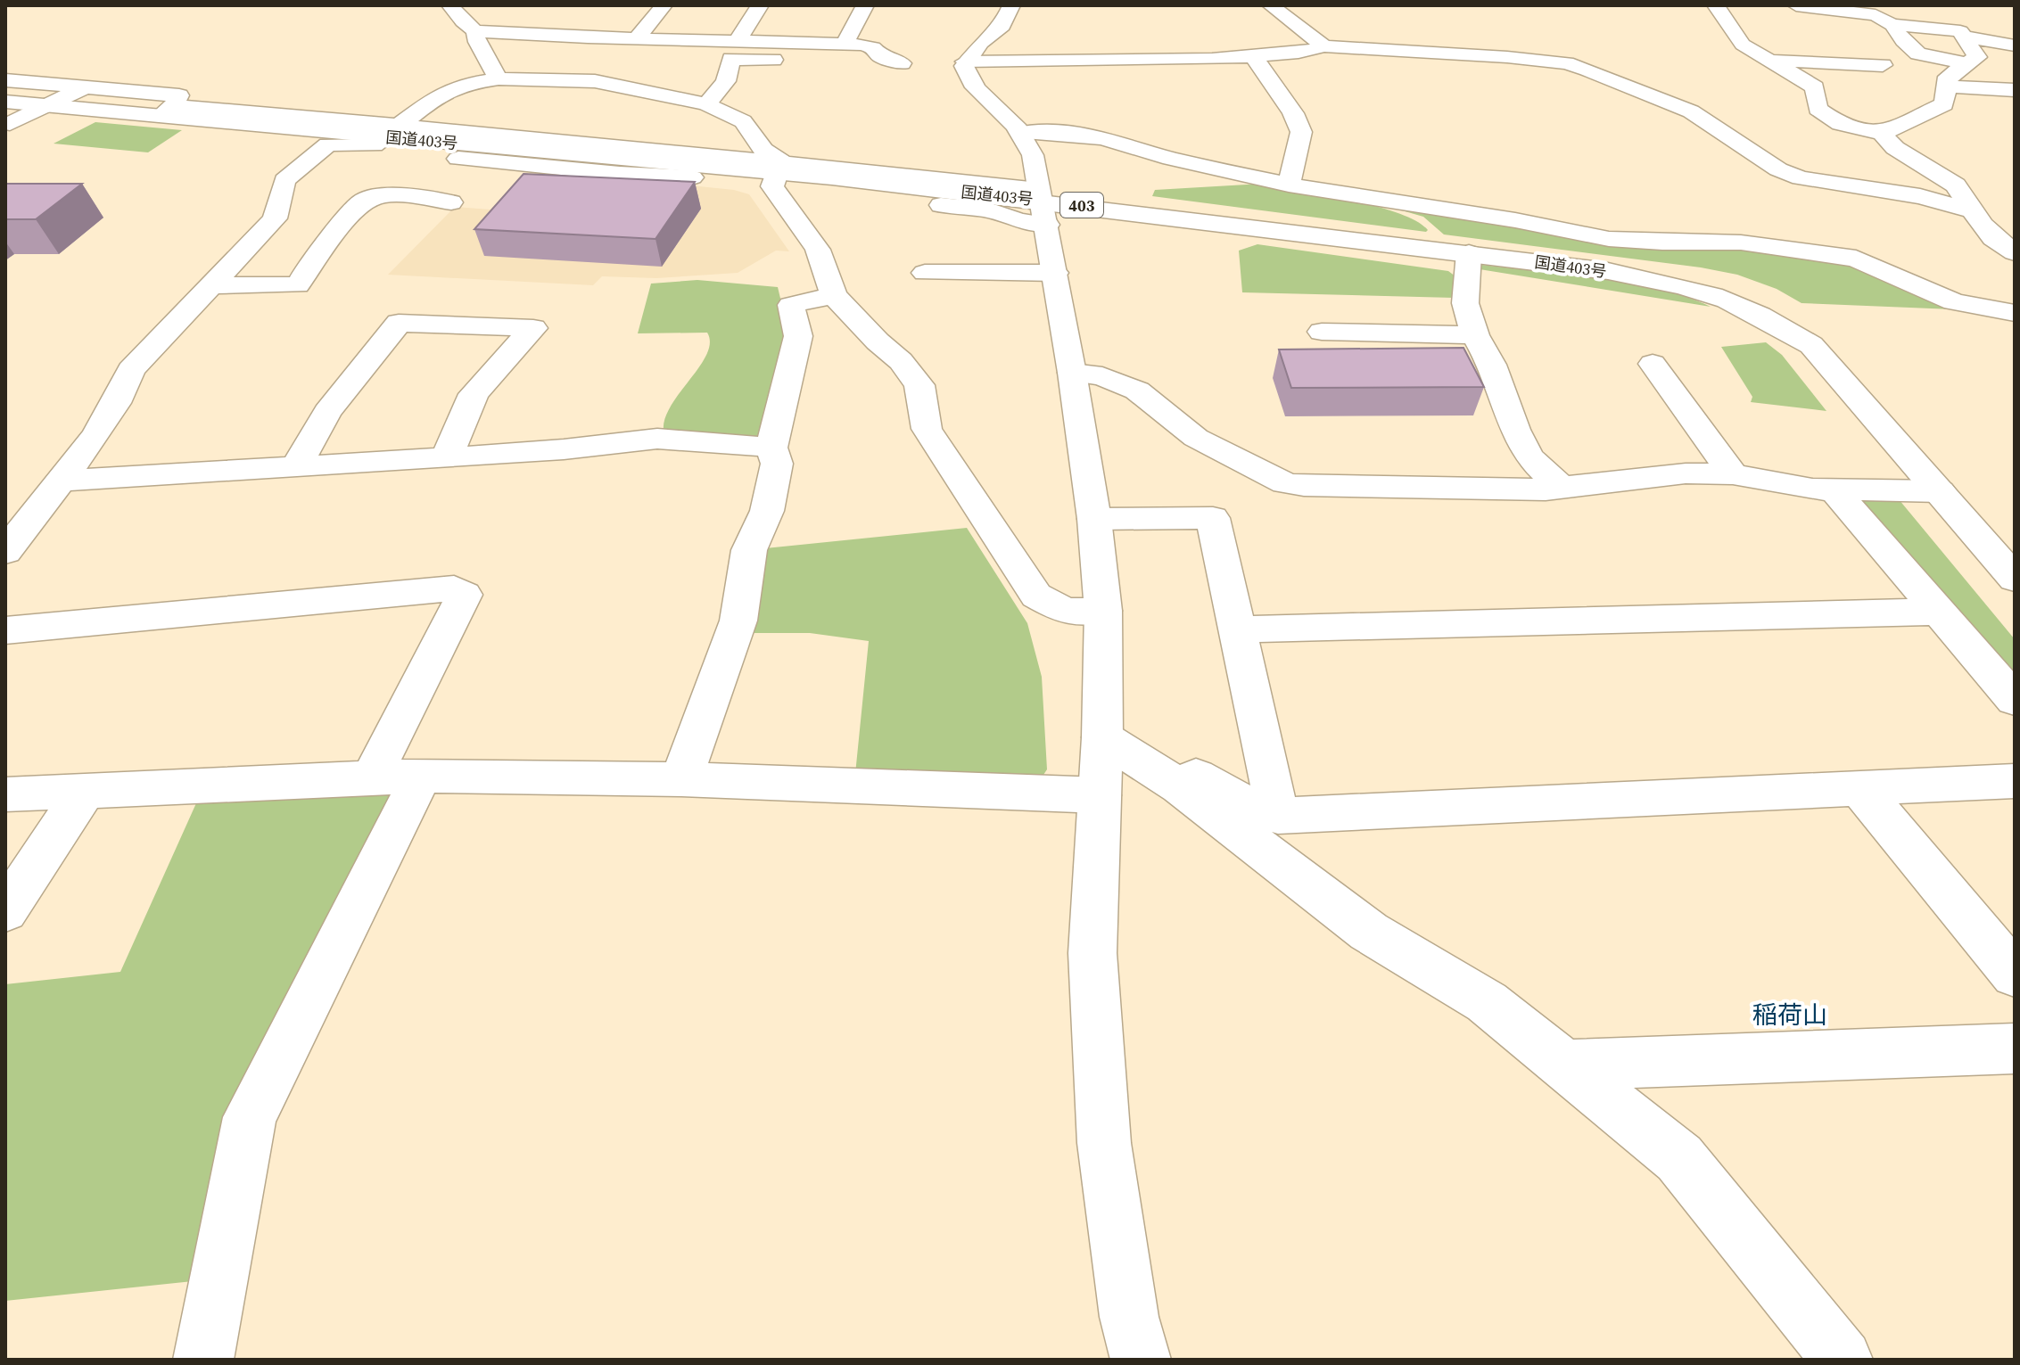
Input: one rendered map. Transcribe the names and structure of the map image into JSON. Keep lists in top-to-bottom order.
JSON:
{
  "streets": {
    "main road": ["国道403号", "403"]
  },
  "districts": ["稲荷山"]
}
